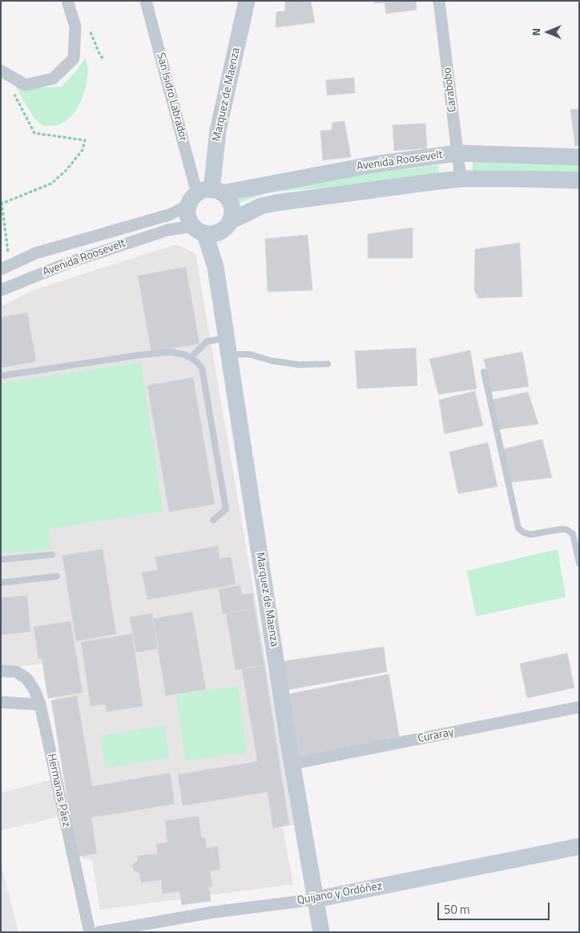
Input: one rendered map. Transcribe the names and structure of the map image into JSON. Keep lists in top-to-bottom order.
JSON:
{
  "streets": {
    "street": [
      "Carabobo",
      "Marquez de Maenza",
      "San Isidro Labrador",
      "Avenida Roosevelt",
      "Curaray",
      "Hermanas Páez",
      "Quijano y Ordóñez"
    ]
  },
  "crossings": [
    ["Carabobo", "Avenida Roosevelt"],
    ["Marquez de Maenza", "San Isidro Labrador"],
    ["Marquez de Maenza", "Avenida Roosevelt"],
    ["Marquez de Maenza", "Curaray"],
    ["Marquez de Maenza", "Quijano y Ordóñez"],
    ["San Isidro Labrador", "Avenida Roosevelt"]
  ],
  "scale_bar": "50 m",
  "north": "left"
}
